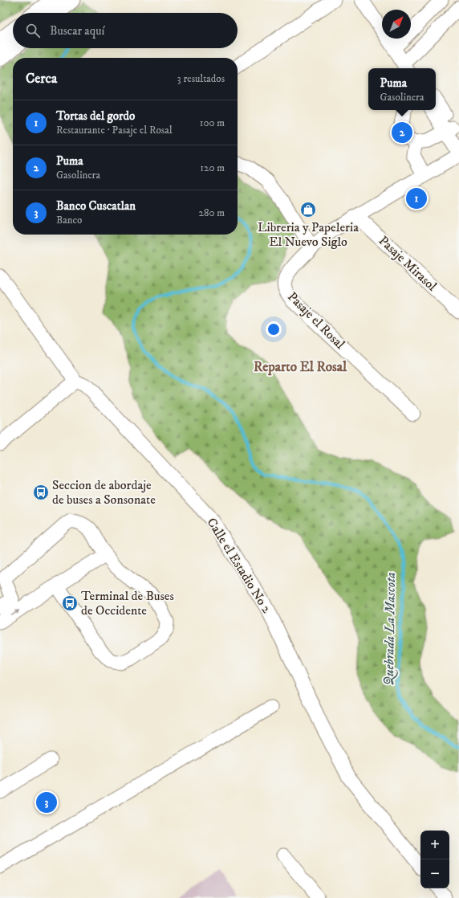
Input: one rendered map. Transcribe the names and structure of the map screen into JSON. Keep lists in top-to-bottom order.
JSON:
{
  "streets": {
    "street": ["Pasaje Mirasol", "Pasaje el Rosal", "Calle el Estadio No 2"]
  },
  "crossings": [
    ["Pasaje Mirasol", "Pasaje el Rosal"]
  ],
  "districts": ["Reparto El Rosal"],
  "water": ["Quebrada La Mascota"],
  "places": {
    "shop": ["Libreria y Papeleria El Nuevo Siglo"],
    "bus stop": ["Seccion de abordaje de buses a Sonsonate", "Terminal de Buses de Occidente"]
  },
  "north": "top right",
  "page": {
    "search": "Buscar aquí",
    "heading": ["Cerca", "3 resultados"],
    "popup": ["Puma", "Gasolinera"],
    "list": [
      {
        "mark": "1",
        "name": "Tortas del gordo",
        "note": "Restaurante · Pasaje el Rosal",
        "value": "100 m"
      },
      {
        "mark": "2",
        "name": "Puma",
        "note": "Gasolinera",
        "value": "120 m"
      },
      {
        "mark": "3",
        "name": "Banco Cuscatlan",
        "note": "Banco",
        "value": "280 m"
      }
    ],
    "pins": ["2", "1", "3"],
    "map_buttons": ["+", "−"]
  }
}
